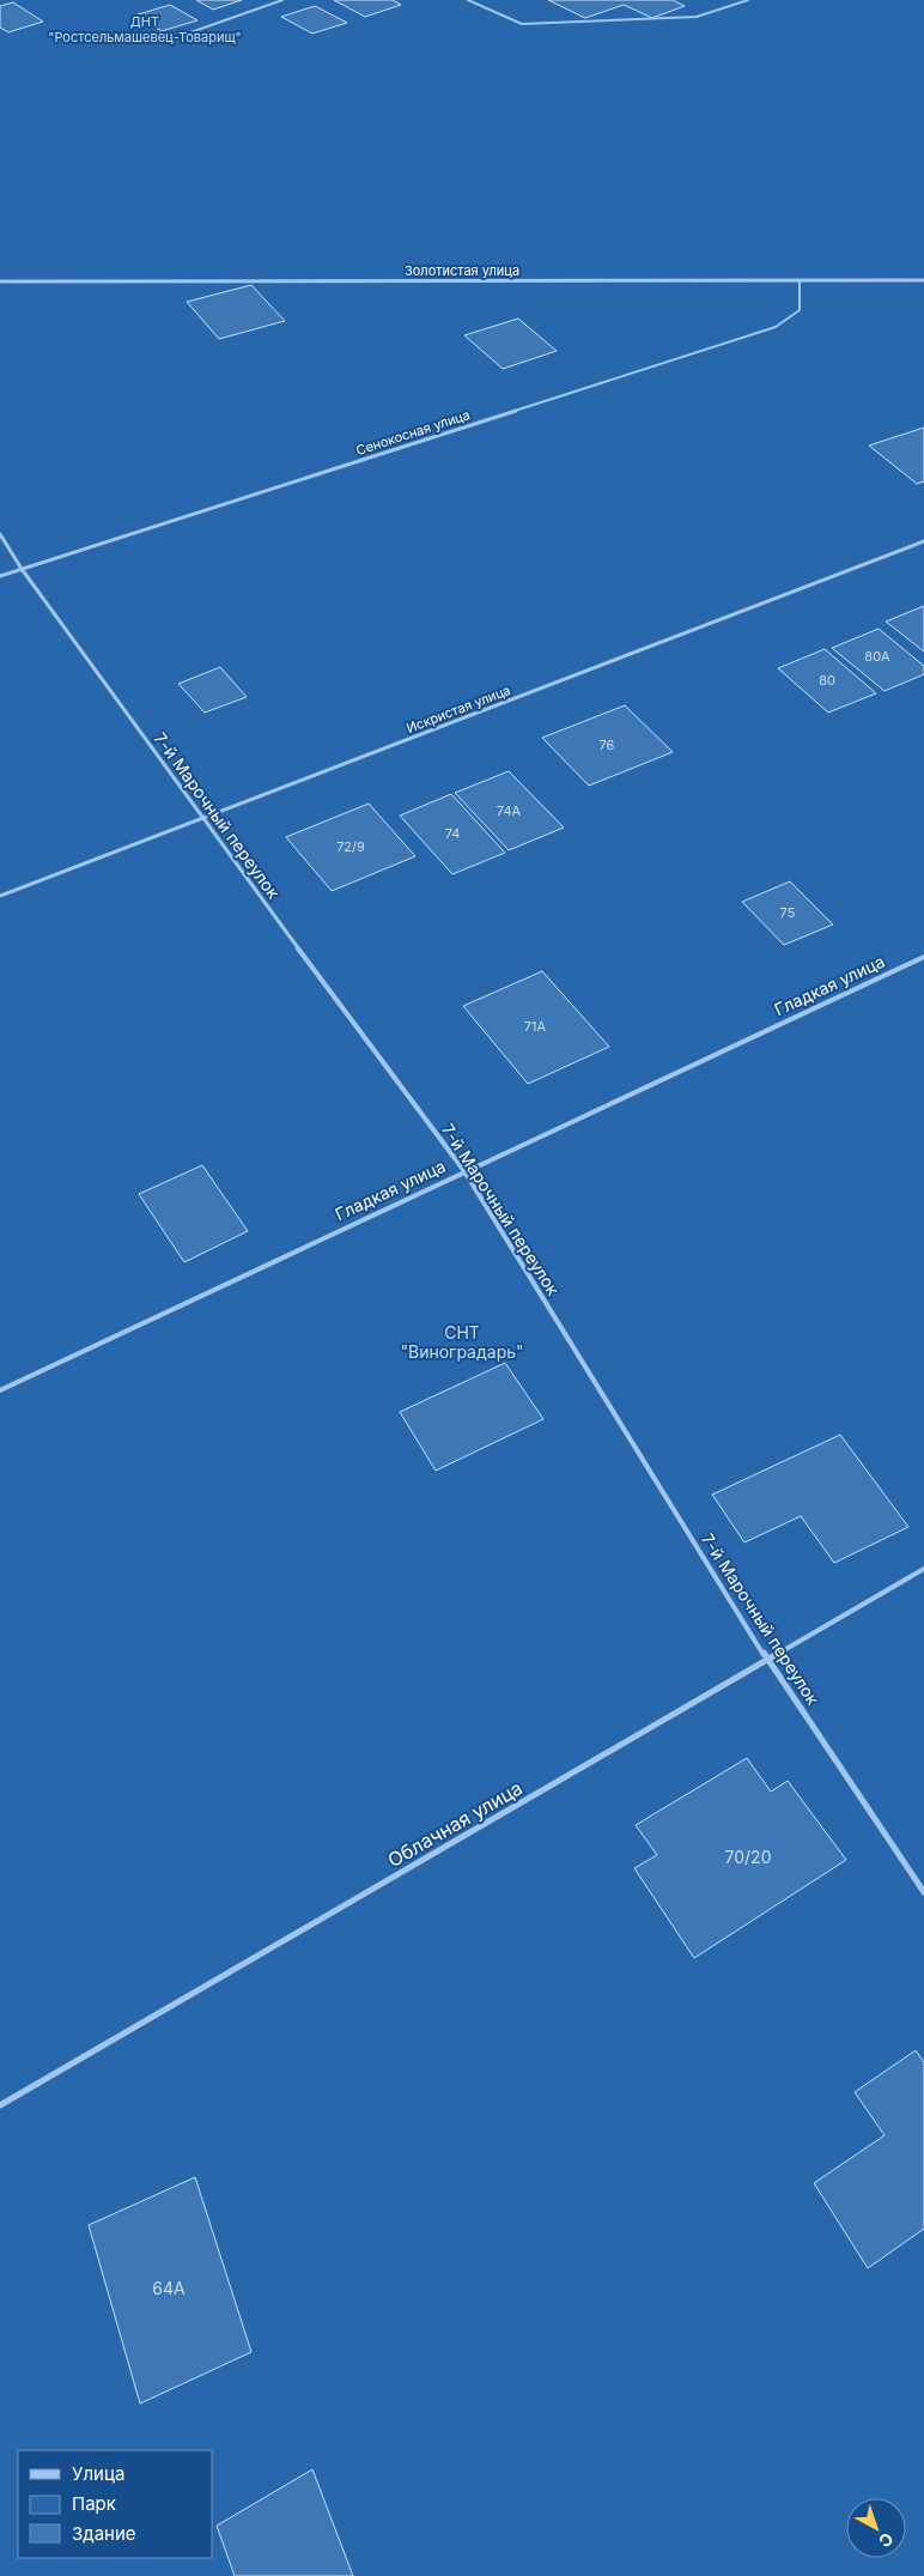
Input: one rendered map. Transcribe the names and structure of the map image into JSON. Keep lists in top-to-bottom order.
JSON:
{
  "streets": {
    "street": ["Золотистая улица"],
    "lane": [
      "Сенокосная улица",
      "Искристая улица",
      "7-й Марочный переулок",
      "Гладкая улица",
      "Облачная улица"
    ]
  },
  "crossings": [
    ["Золотистая улица", "Сенокосная улица"],
    ["Сенокосная улица", "7-й Марочный переулок"],
    ["Искристая улица", "7-й Марочный переулок"],
    ["7-й Марочный переулок", "Гладкая улица"],
    ["7-й Марочный переулок", "Облачная улица"]
  ],
  "parks": ["ДНТ \"Ростсельмашевец-Товарищ\"", "СНТ \"Виноградарь\""],
  "house_numbers": [
    "80А",
    "80",
    "76",
    "74А",
    "74",
    "72/9",
    "75",
    "71А",
    "70/20",
    "64А"
  ],
  "legend": ["Улица", "Парк", "Здание"],
  "north": "bottom right"
}
